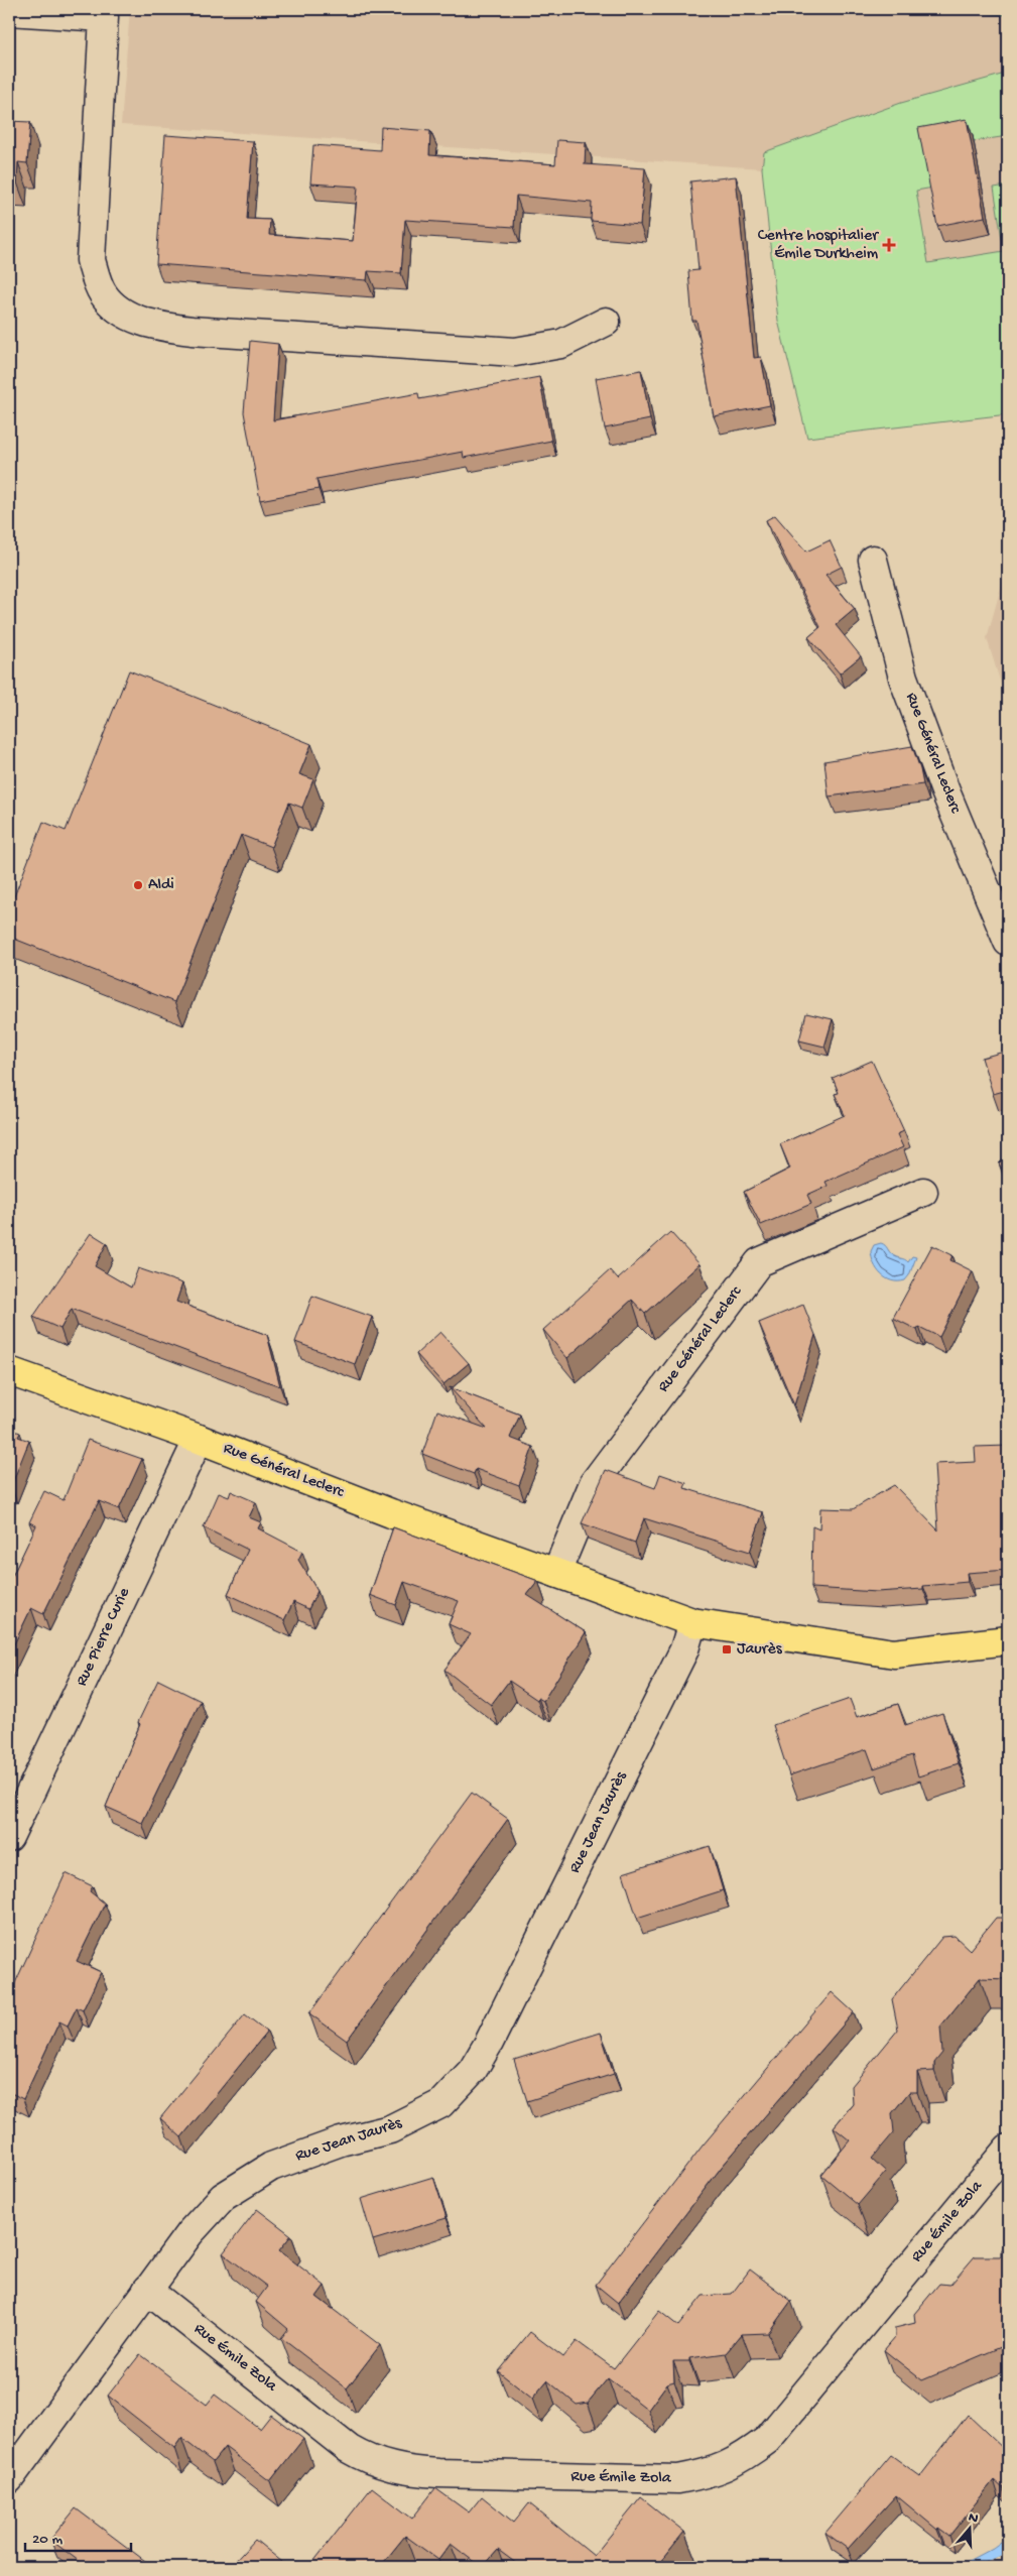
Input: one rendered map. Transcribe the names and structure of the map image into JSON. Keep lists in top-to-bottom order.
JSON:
{
  "streets": {
    "main road": ["Rue Général Leclerc"],
    "street": ["Rue Pierre Curie", "Rue Jean Jaurès", "Rue Émile Zola"]
  },
  "crossings": [
    ["Rue Général Leclerc", "Rue Pierre Curie"],
    ["Rue Général Leclerc", "Rue Jean Jaurès"],
    ["Rue Jean Jaurès", "Rue Émile Zola"]
  ],
  "places": {
    "health": ["Centre hospitalier Émile Durkheim"],
    "other": ["Aldi"],
    "transit": ["Jaurès"]
  },
  "scale_bar": "20 m",
  "north": "top"
}
